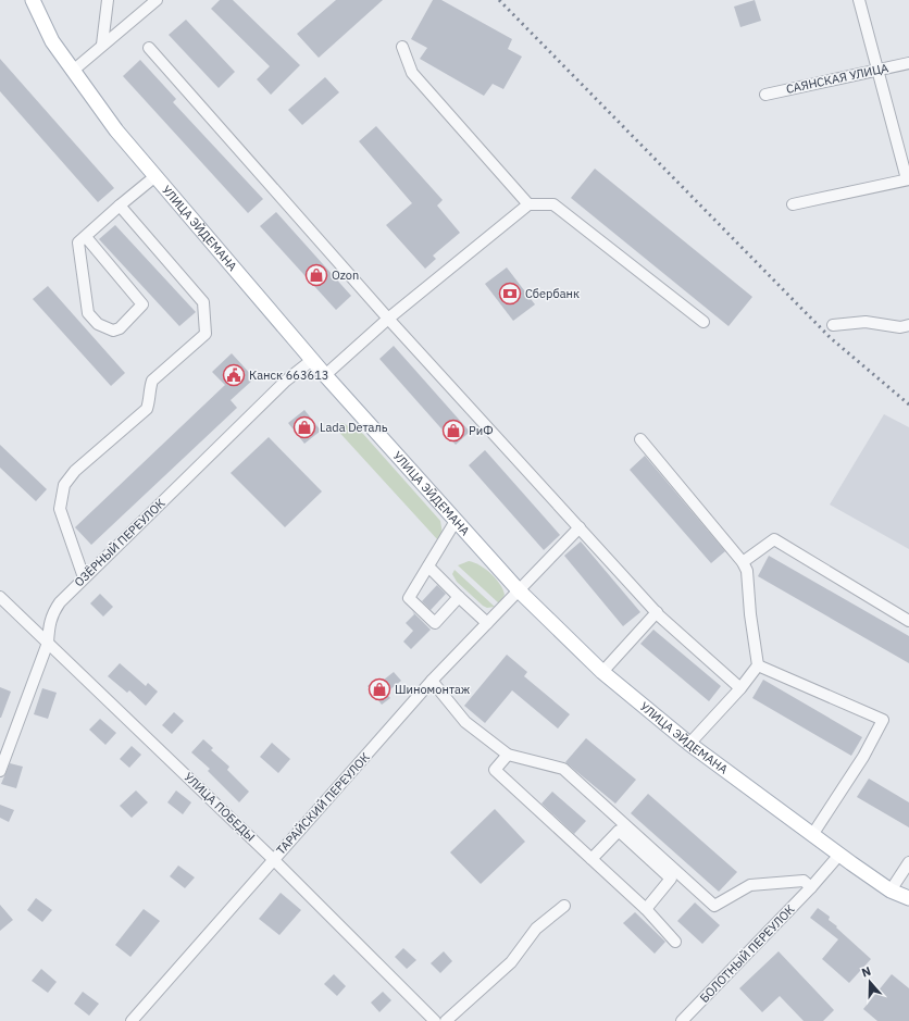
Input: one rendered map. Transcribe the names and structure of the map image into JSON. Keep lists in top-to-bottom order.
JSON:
{
  "streets": {
    "main road": ["УЛИЦА ЭЙДЕМАНА"],
    "street": [
      "САЯНСКАЯ УЛИЦА",
      "ОЗЁРНЫЙ ПЕРЕУЛОК",
      "ТАРАЙСКИЙ ПЕРЕУЛОК",
      "УЛИЦА ПОБЕДЫ",
      "БОЛОТНЫЙ ПЕРЕУЛОК"
    ]
  },
  "crossings": [
    ["УЛИЦА ЭЙДЕМАНА", "ОЗЁРНЫЙ ПЕРЕУЛОК"],
    ["УЛИЦА ЭЙДЕМАНА", "ТАРАЙСКИЙ ПЕРЕУЛОК"],
    ["УЛИЦА ЭЙДЕМАНА", "БОЛОТНЫЙ ПЕРЕУЛОК"],
    ["ОЗЁРНЫЙ ПЕРЕУЛОК", "УЛИЦА ПОБЕДЫ"],
    ["ТАРАЙСКИЙ ПЕРЕУЛОК", "УЛИЦА ПОБЕДЫ"]
  ],
  "places": {
    "shop": [
      "Ozon",
      "Lada Dеталь",
      "РиФ",
      "Шиномонтаж"
    ],
    "bank": ["Сбербанк"],
    "public building": ["Канск 663613"]
  },
  "north": "top"
}
